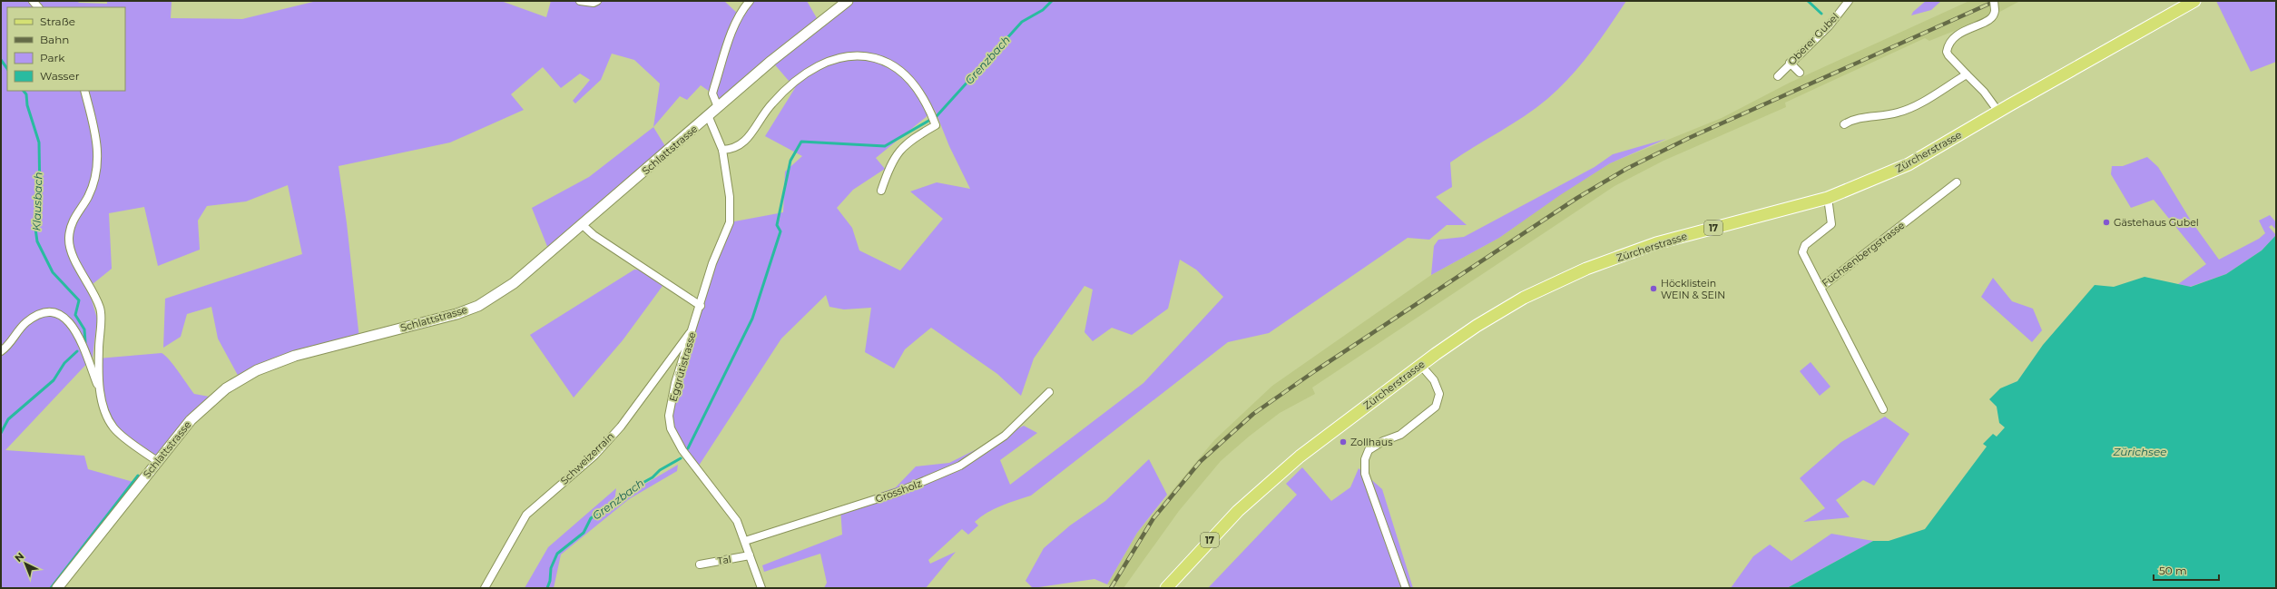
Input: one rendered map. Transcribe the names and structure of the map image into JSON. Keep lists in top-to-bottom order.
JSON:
{
  "streets": {
    "main road": ["Zürcherstrasse", "17"],
    "street": [
      "Oberer Gubel",
      "Schlattstrasse",
      "Fuchsenbergstrasse",
      "Eggrütistrasse",
      "Schweizerrain",
      "Grossholz",
      "Tal"
    ]
  },
  "crossings": [
    ["Schlattstrasse", "Eggrütistrasse"],
    ["Zürcherstrasse", "Fuchsenbergstrasse"],
    ["Eggrütistrasse", "Schweizerrain"],
    ["Eggrütistrasse", "Grossholz"],
    ["Eggrütistrasse", "Tal"]
  ],
  "water": ["Grenzbach", "Klausbach", "Zürichsee"],
  "places": ["Gästehaus Gubel", "Höcklistein WEIN & SEIN", "Zollhaus"],
  "legend": [
    "Straße",
    "Bahn",
    "Park",
    "Wasser"
  ],
  "scale_bar": "50 m",
  "north": "top left"
}
